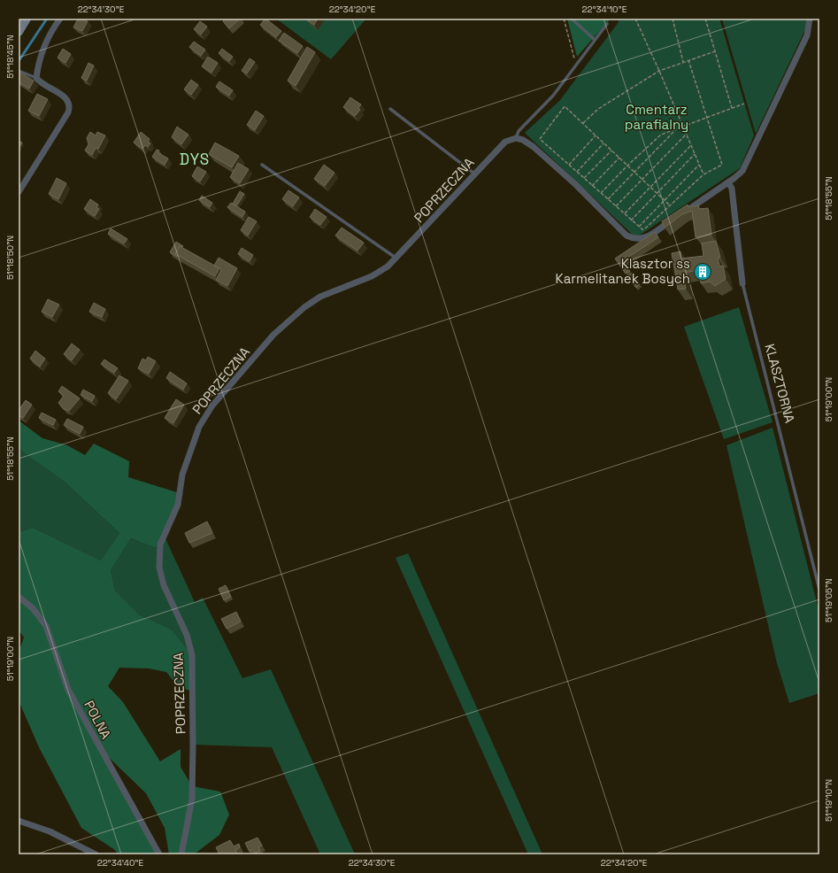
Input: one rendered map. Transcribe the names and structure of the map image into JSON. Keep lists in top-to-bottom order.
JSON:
{
  "streets": {
    "street": ["POPRZECZNA", "KLASZTORNA", "POLNA"]
  },
  "districts": ["DYS"],
  "parks": ["Cmentarz parafialny"],
  "places": {
    "building": ["Klasztor ss Karmelitanek Bosych"]
  },
  "coordinates": [
    "22°34'30\"E",
    "22°34'20\"E",
    "22°34'10\"E",
    "51°18'45\"N",
    "51°18'55\"N",
    "51°18'50\"N",
    "51°19'00\"N",
    "51°19'05\"N",
    "51°19'10\"N",
    "22°34'40\"E"
  ]
}
